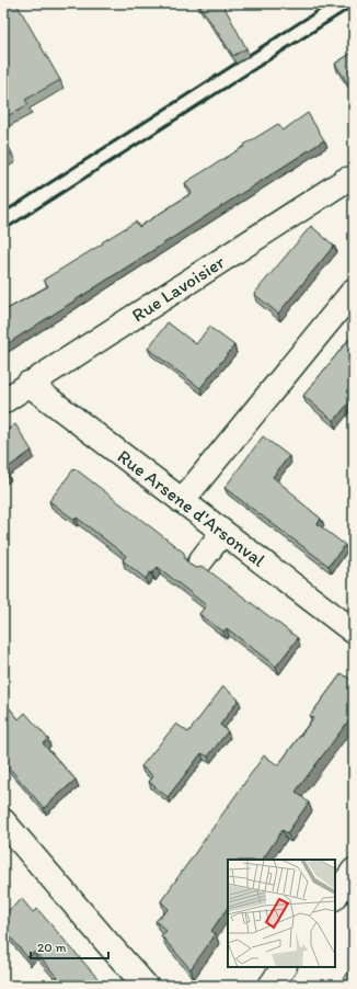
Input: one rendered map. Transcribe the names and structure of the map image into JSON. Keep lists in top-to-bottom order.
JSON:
{
  "streets": {
    "street": ["Rue Lavoisier", "Rue Arsene d'Arsonval"]
  },
  "crossings": [
    ["Rue Lavoisier", "Rue Arsene d'Arsonval"]
  ],
  "scale_bar": "20 m"
}
